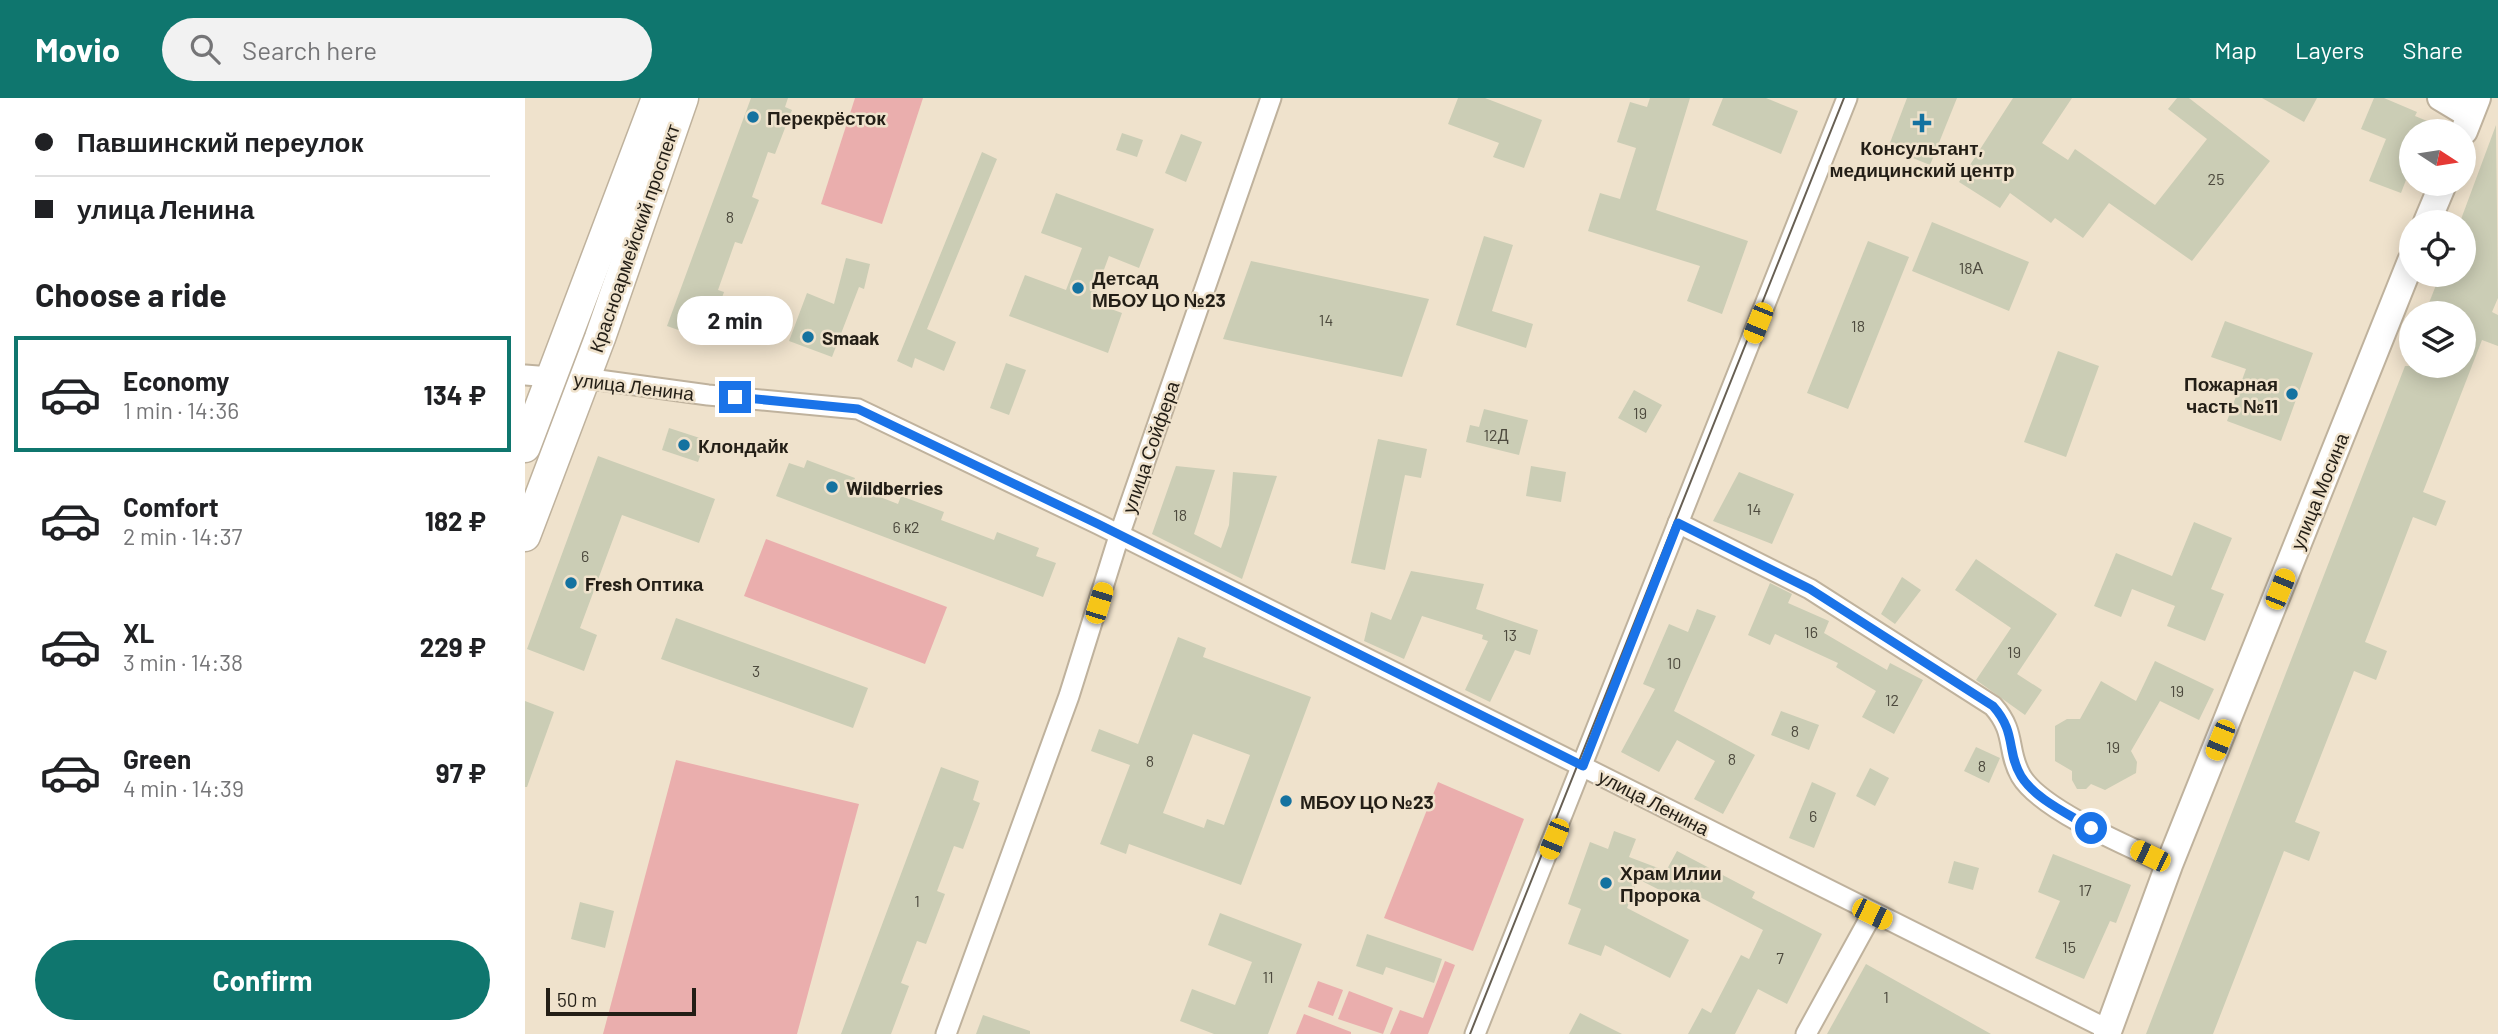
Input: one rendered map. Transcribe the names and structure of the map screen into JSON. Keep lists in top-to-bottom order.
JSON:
{
  "streets": {
    "main road": ["Красноармейский проспект", "улица Ленина", "улица Мосина"],
    "street": ["улица Сойфера"]
  },
  "crossings": [
    ["Красноармейский проспект", "улица Ленина"],
    ["улица Ленина", "улица Сойфера"],
    ["улица Ленина", "улица Мосина"]
  ],
  "places": {
    "other": [
      "Перекрёсток",
      "Детсад МБОУ ЦО №23",
      "Smaak",
      "Пожарная часть №11",
      "Клондайк",
      "Wildberries",
      "Fresh Оптика",
      "МБОУ ЦО №23",
      "Храм Илии Пророка"
    ],
    "health": ["Консультант, медицинский центр"]
  },
  "house_numbers": [
    "25",
    "8",
    "18А",
    "14",
    "18",
    "19",
    "12Д",
    "14",
    "18",
    "6 к2",
    "6",
    "16",
    "13",
    "19",
    "10",
    "3",
    "19",
    "12",
    "8",
    "19",
    "8",
    "8",
    "8",
    "6",
    "17",
    "1",
    "15",
    "7",
    "11",
    "1"
  ],
  "scale_bar": "50 m",
  "north": "right",
  "page": {
    "header": "Movio",
    "search": "Search here",
    "nav": ["Map", "Layers", "Share"],
    "banner": ["Павшинский переулок", "улица Ленина"],
    "heading": "Choose a ride",
    "bubble": "2 min",
    "list": [
      {
        "name": "Economy",
        "note": "1 min · 14:36",
        "value": "134 ₽"
      },
      {
        "name": "Comfort",
        "note": "2 min · 14:37",
        "value": "182 ₽"
      },
      {
        "name": "XL",
        "note": "3 min · 14:38",
        "value": "229 ₽"
      },
      {
        "name": "Green",
        "note": "4 min · 14:39",
        "value": "97 ₽"
      }
    ],
    "buttons": "Confirm",
    "scale": "50 m"
  }
}
